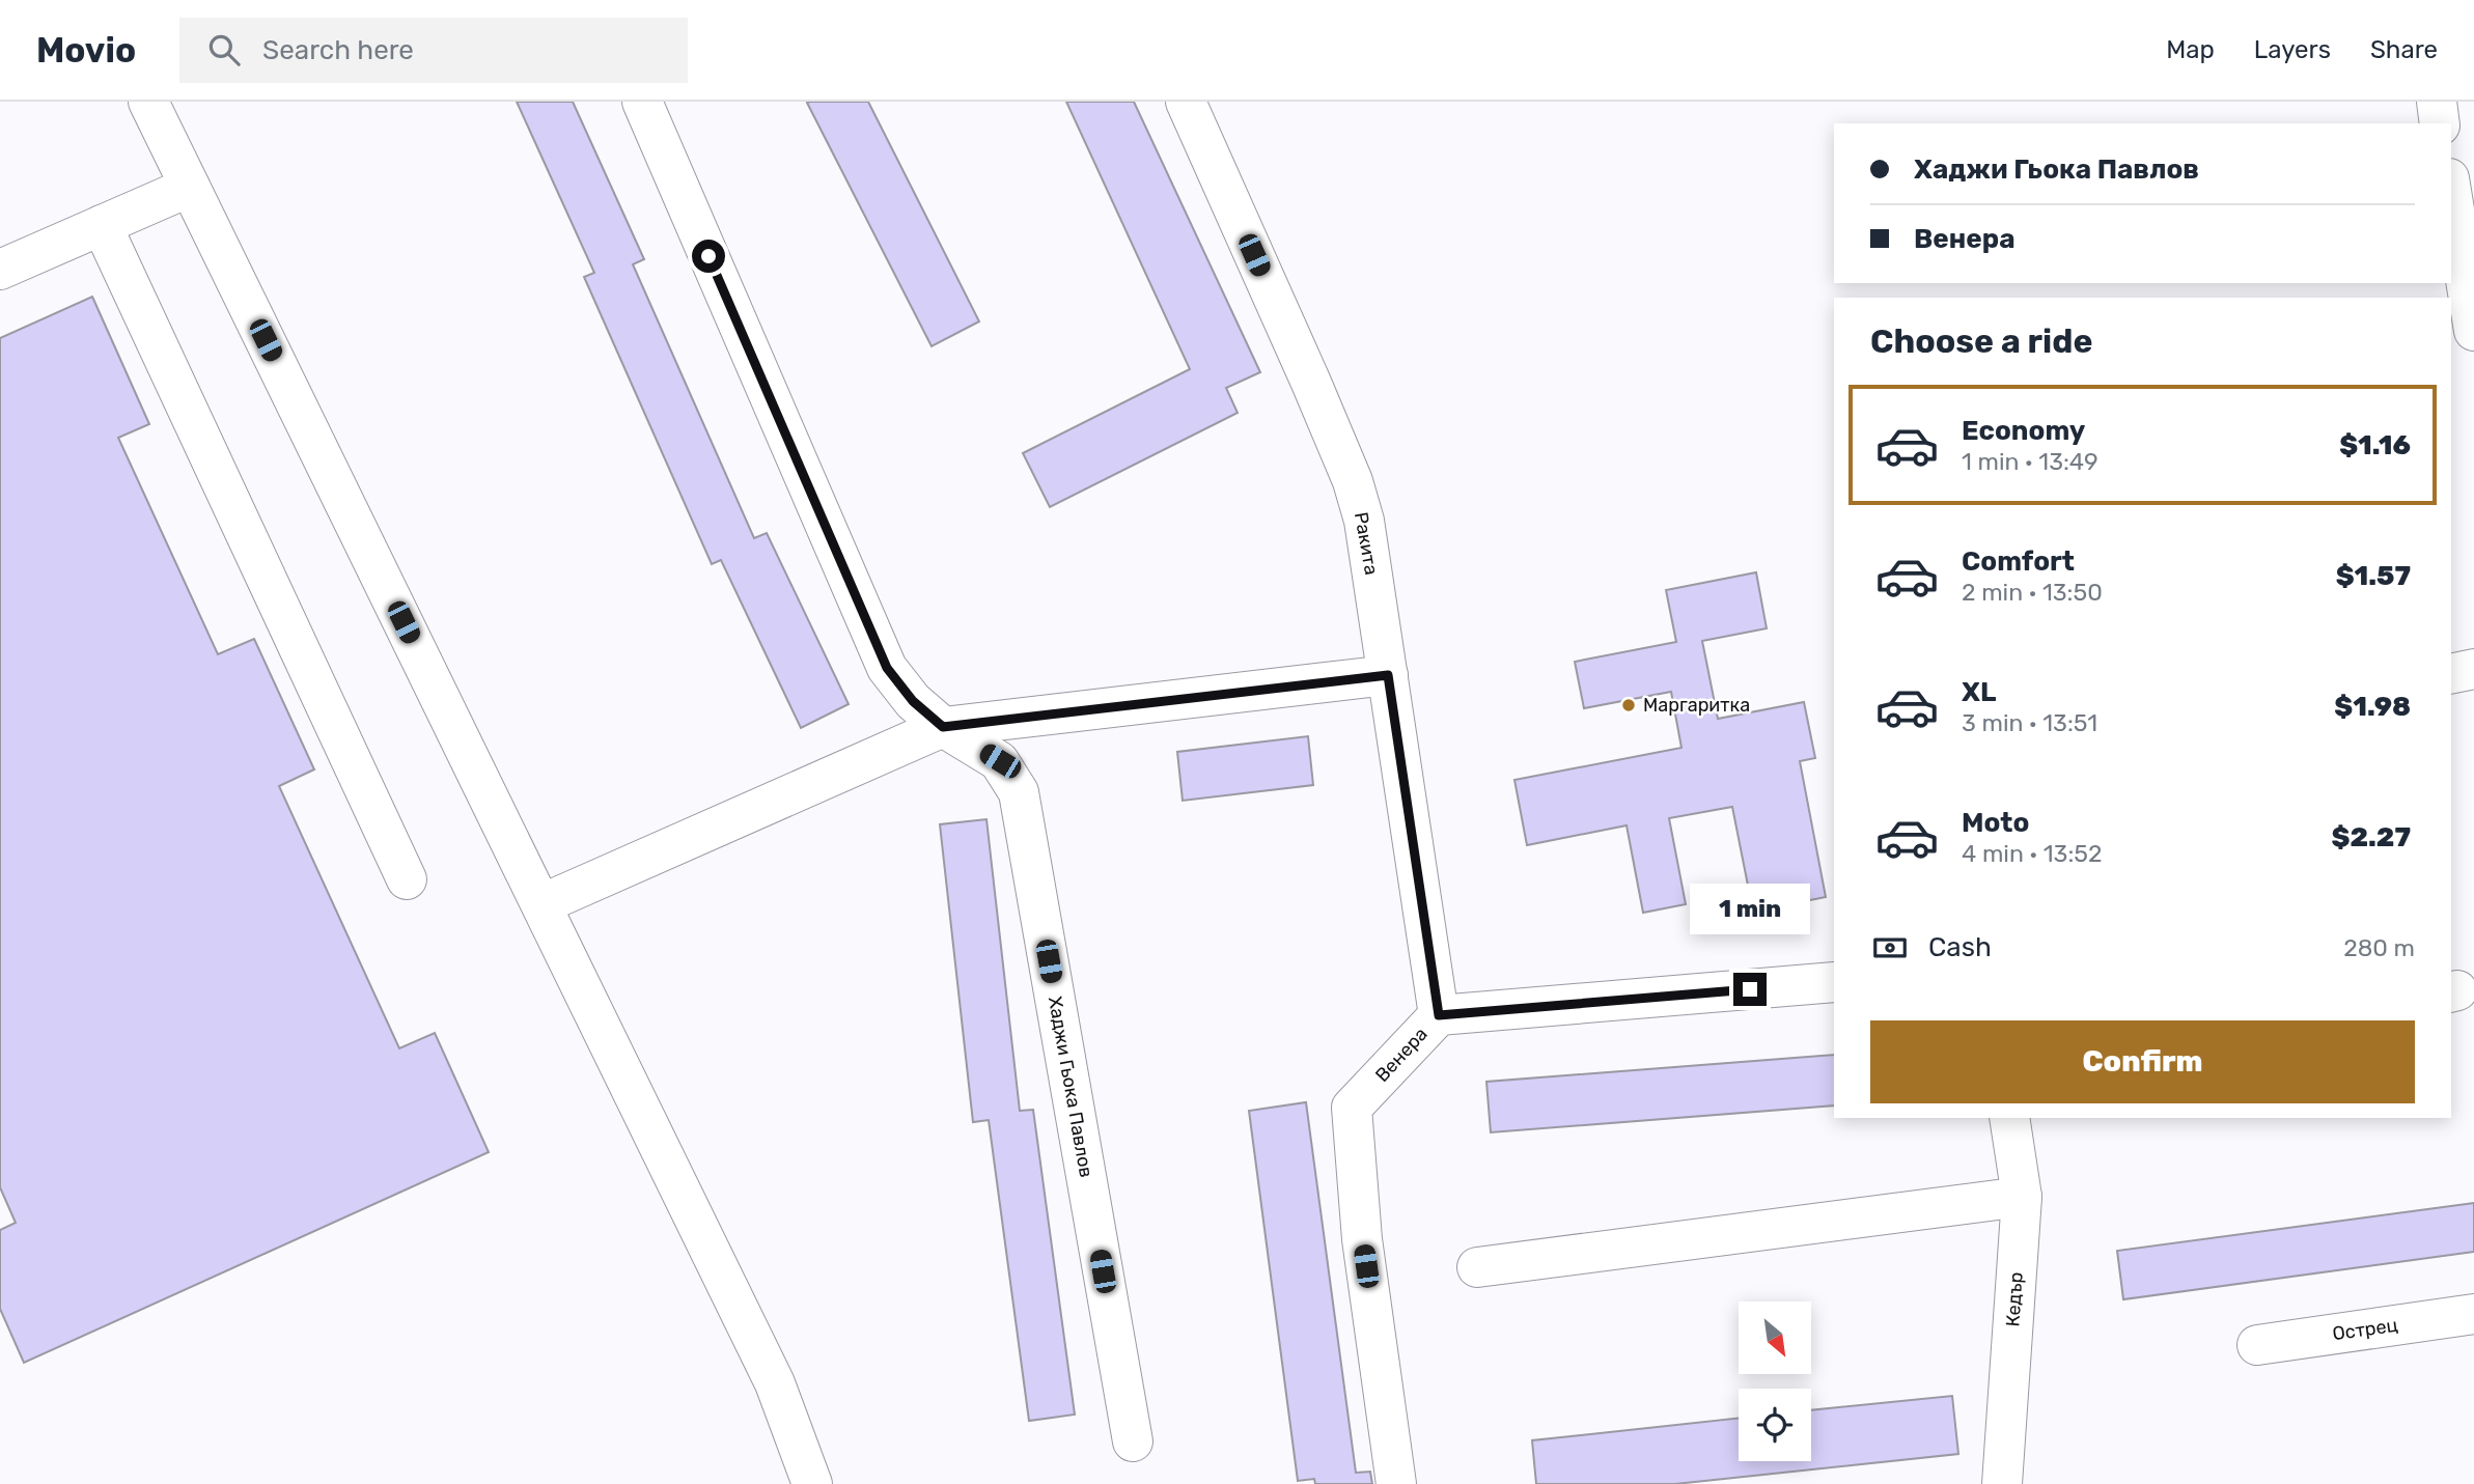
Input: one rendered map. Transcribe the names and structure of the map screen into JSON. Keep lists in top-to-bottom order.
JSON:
{
  "streets": {
    "street": [
      "Ракита",
      "Венера",
      "Хаджи Гьока Павлов",
      "Кедър",
      "Острец"
    ]
  },
  "crossings": [
    ["Ракита", "Венера"]
  ],
  "places": ["Маргаритка"],
  "north": "bottom right",
  "page": {
    "header": "Movio",
    "search": "Search here",
    "nav": ["Map", "Layers", "Share"],
    "banner": ["Хаджи Гьока Павлов", "Венера"],
    "heading": "Choose a ride",
    "list": [
      {
        "name": "Economy",
        "note": "1 min · 13:49",
        "value": "$1.16"
      },
      {
        "name": "Comfort",
        "note": "2 min · 13:50",
        "value": "$1.57"
      },
      {
        "name": "XL",
        "note": "3 min · 13:51",
        "value": "$1.98"
      },
      {
        "name": "Moto",
        "note": "4 min · 13:52",
        "value": "$2.27"
      }
    ],
    "bubble": "1 min",
    "pay": ["Cash", "280 m"],
    "buttons": "Confirm"
  }
}
